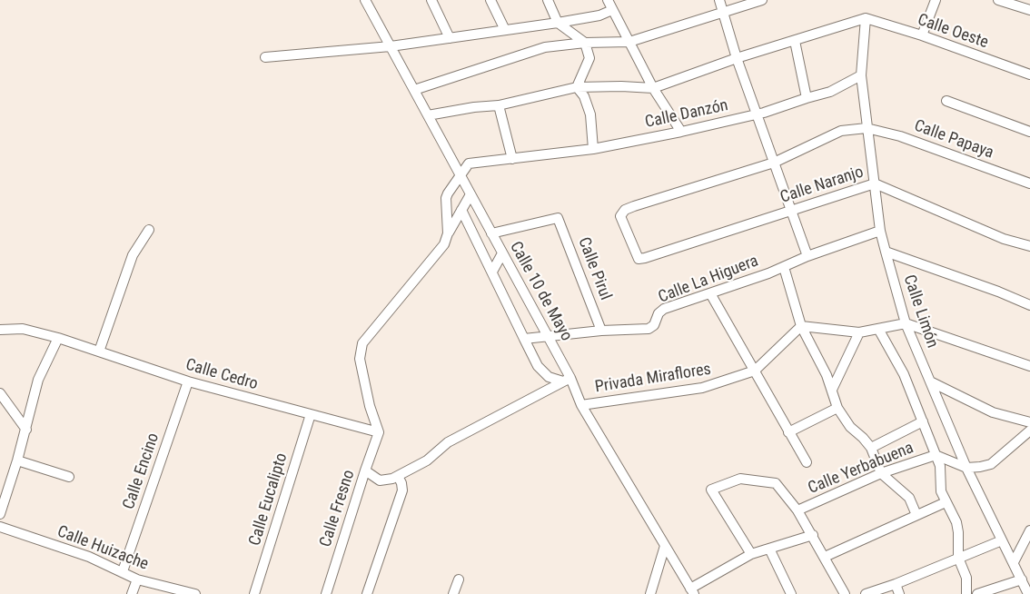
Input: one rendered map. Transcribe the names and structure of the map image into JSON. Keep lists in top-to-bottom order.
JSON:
{
  "streets": {
    "street": [
      "Calle Oeste",
      "Calle Danzón",
      "Calle Papaya",
      "Calle Naranjo",
      "Calle Pirul",
      "Calle La Higuera",
      "Calle 10 de Mayo",
      "Calle Limón",
      "Calle Cedro",
      "Privada Miraflores",
      "Calle Yerbabuena",
      "Calle Encino",
      "Calle Eucalipto",
      "Calle Fresno",
      "Calle Huizache"
    ]
  },
  "crossings": [
    ["Calle Oeste", "Calle Limón"],
    ["Calle Danzón", "Calle 10 de Mayo"],
    ["Calle Danzón", "Calle Limón"],
    ["Calle Papaya", "Calle Naranjo"],
    ["Calle Papaya", "Calle Limón"],
    ["Calle Naranjo", "Calle Limón"],
    ["Calle Pirul", "Calle La Higuera"],
    ["Calle Pirul", "Calle 10 de Mayo"],
    ["Calle La Higuera", "Calle 10 de Mayo"],
    ["Calle La Higuera", "Calle Limón"],
    ["Calle La Higuera", "Calle Yerbabuena"],
    ["Calle 10 de Mayo", "Privada Miraflores"],
    ["Calle Limón", "Calle Yerbabuena"],
    ["Calle Cedro", "Calle Encino"],
    ["Calle Cedro", "Calle Eucalipto"],
    ["Calle Cedro", "Calle Fresno"],
    ["Privada Miraflores", "Calle Yerbabuena"],
    ["Calle Encino", "Calle Huizache"]
  ]
}
